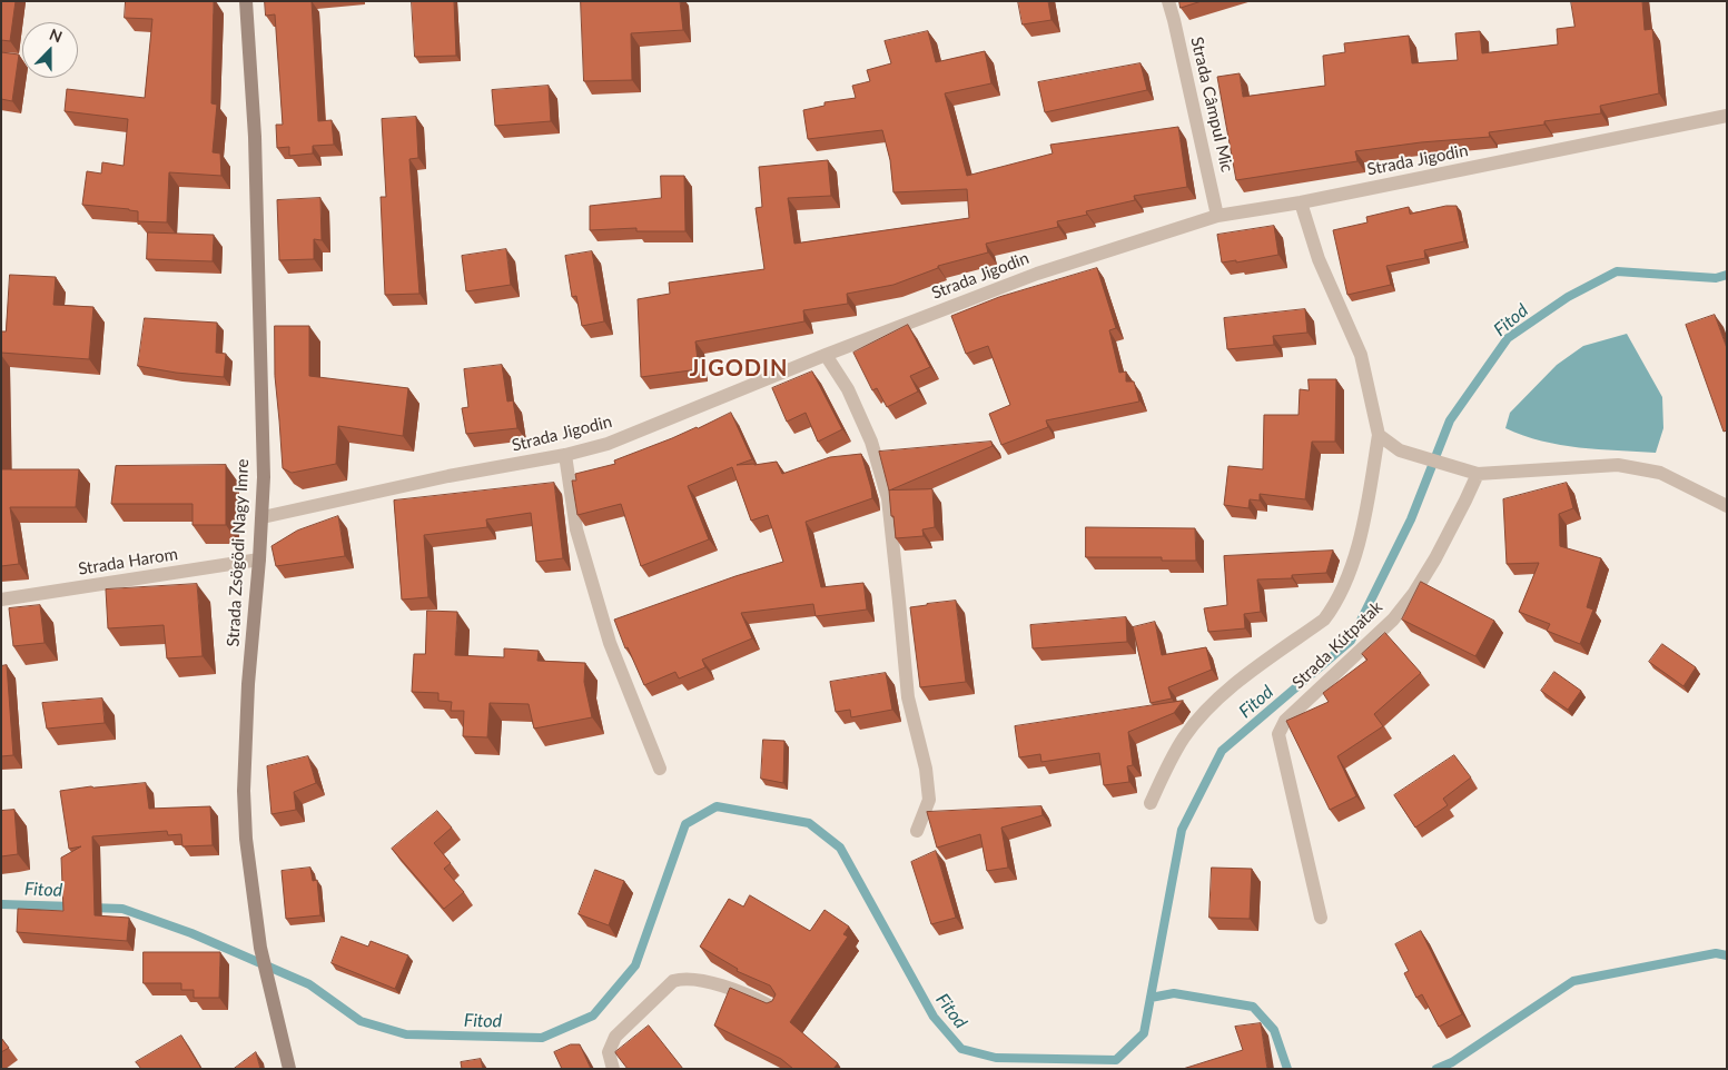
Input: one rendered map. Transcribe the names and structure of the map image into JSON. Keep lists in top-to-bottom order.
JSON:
{
  "streets": {
    "main road": ["Strada Zsögödi Nagy Imre"],
    "street": [
      "Strada Câmpul Mic",
      "Strada Jigodin",
      "Strada Harom",
      "Strada Kútpatak"
    ]
  },
  "crossings": [
    ["Strada Câmpul Mic", "Strada Jigodin"],
    ["Strada Jigodin", "Strada Zsögödi Nagy Imre"],
    ["Strada Jigodin", "Strada Kútpatak"],
    ["Strada Zsögödi Nagy Imre", "Strada Harom"]
  ],
  "districts": ["JIGODIN"],
  "water": ["Fitod"],
  "north": "top"
}
